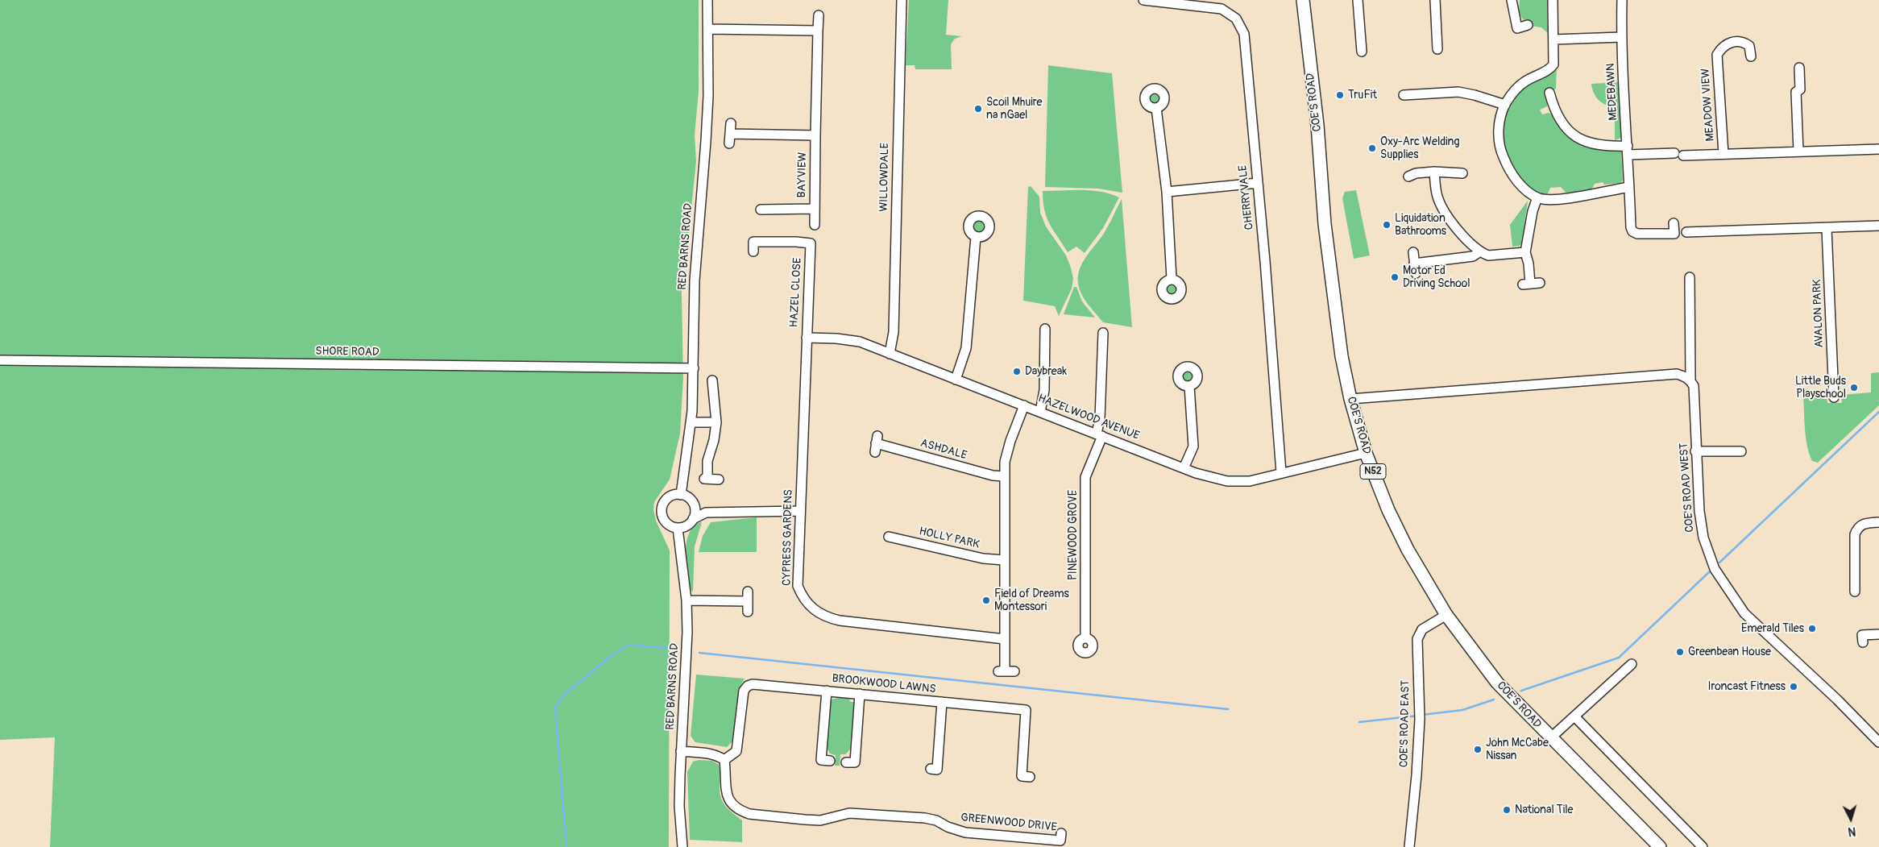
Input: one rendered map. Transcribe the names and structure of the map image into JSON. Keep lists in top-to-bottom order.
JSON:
{
  "streets": {
    "main road": ["COE'S ROAD", "N52"],
    "street": [
      "MEDEBAWN",
      "MEADOW VIEW",
      "BAYVIEW",
      "WILLOWDALE",
      "CHERRYVALE",
      "RED BARNS ROAD",
      "HAZEL CLOSE",
      "AVALON PARK",
      "SHORE ROAD",
      "HAZELWOOD AVENUE",
      "ASHDALE",
      "COE'S ROAD WEST",
      "PINEWOOD GROVE",
      "CYPRESS GARDENS",
      "HOLLY PARK",
      "BROOKWOOD LAWNS",
      "COE'S ROAD EAST",
      "GREENWOOD DRIVE"
    ]
  },
  "crossings": [
    ["MEDEBAWN", "MEADOW VIEW"],
    ["COE'S ROAD", "HAZELWOOD AVENUE"],
    ["COE'S ROAD", "COE'S ROAD EAST"],
    ["WILLOWDALE", "HAZELWOOD AVENUE"],
    ["CHERRYVALE", "HAZELWOOD AVENUE"],
    ["RED BARNS ROAD", "SHORE ROAD"],
    ["HAZEL CLOSE", "HAZELWOOD AVENUE"],
    ["HAZEL CLOSE", "CYPRESS GARDENS"],
    ["HAZELWOOD AVENUE", "PINEWOOD GROVE"],
    ["HAZELWOOD AVENUE", "CYPRESS GARDENS"],
    ["BROOKWOOD LAWNS", "GREENWOOD DRIVE"]
  ],
  "places": [
    "TruFit",
    "Scoil Mhuire na nGael",
    "Oxy-Arc Welding Supplies",
    "Liquidation Bathrooms",
    "Motor Ed Driving School",
    "Daybreak",
    "Little Buds Playschool",
    "Field of Dreams Montessori",
    "Emerald Tiles",
    "Greenbean House",
    "Ironcast Fitness",
    "John McCabe Nissan",
    "National Tile"
  ],
  "north": "bottom"
}
